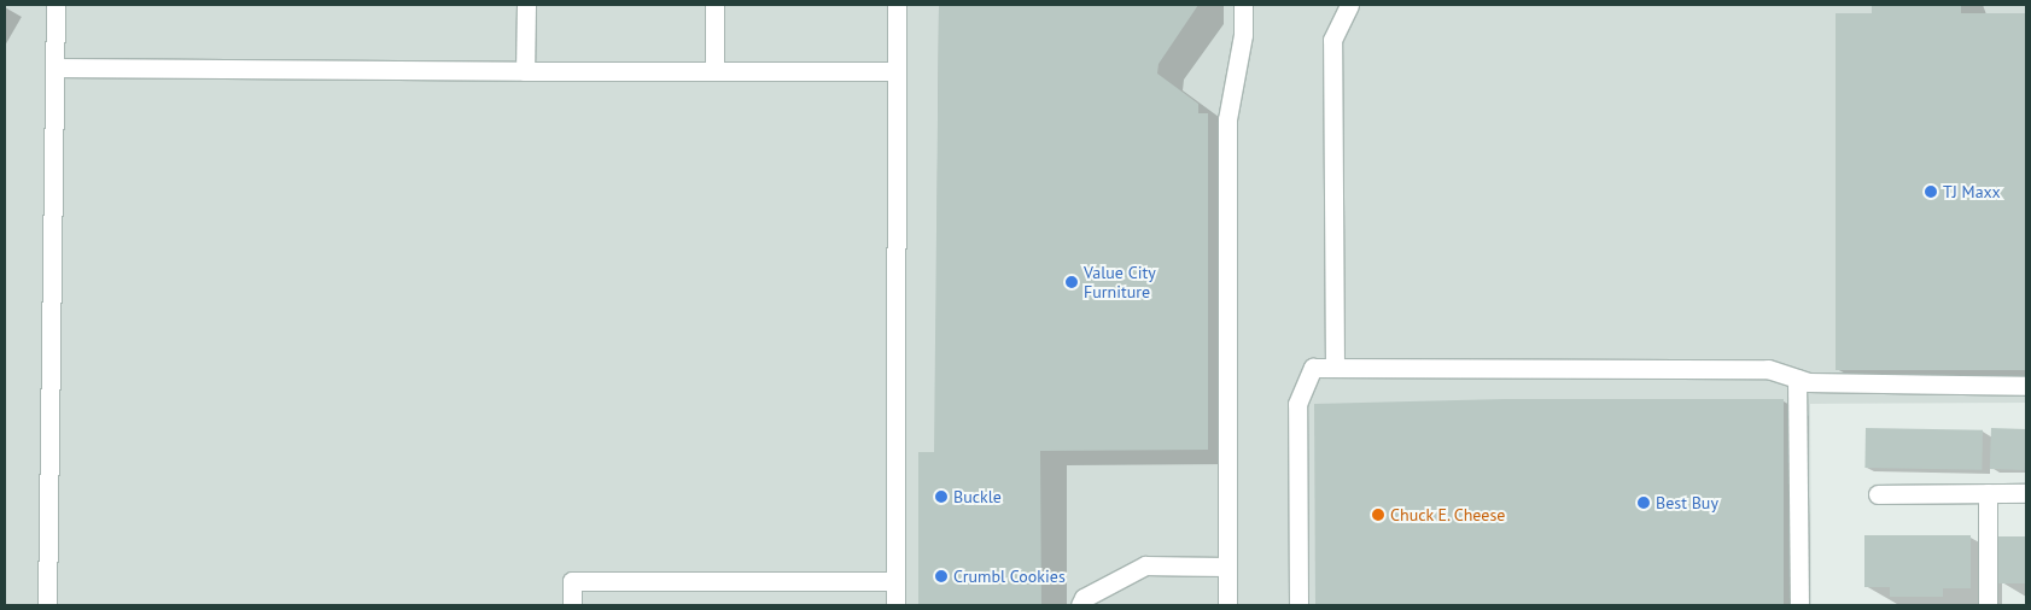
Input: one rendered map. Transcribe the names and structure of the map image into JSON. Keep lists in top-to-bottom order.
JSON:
{
  "places": [
    "TJ Maxx",
    "Value City Furniture",
    "Buckle",
    "Best Buy",
    "Chuck E. Cheese",
    "Crumbl Cookies"
  ]
}
